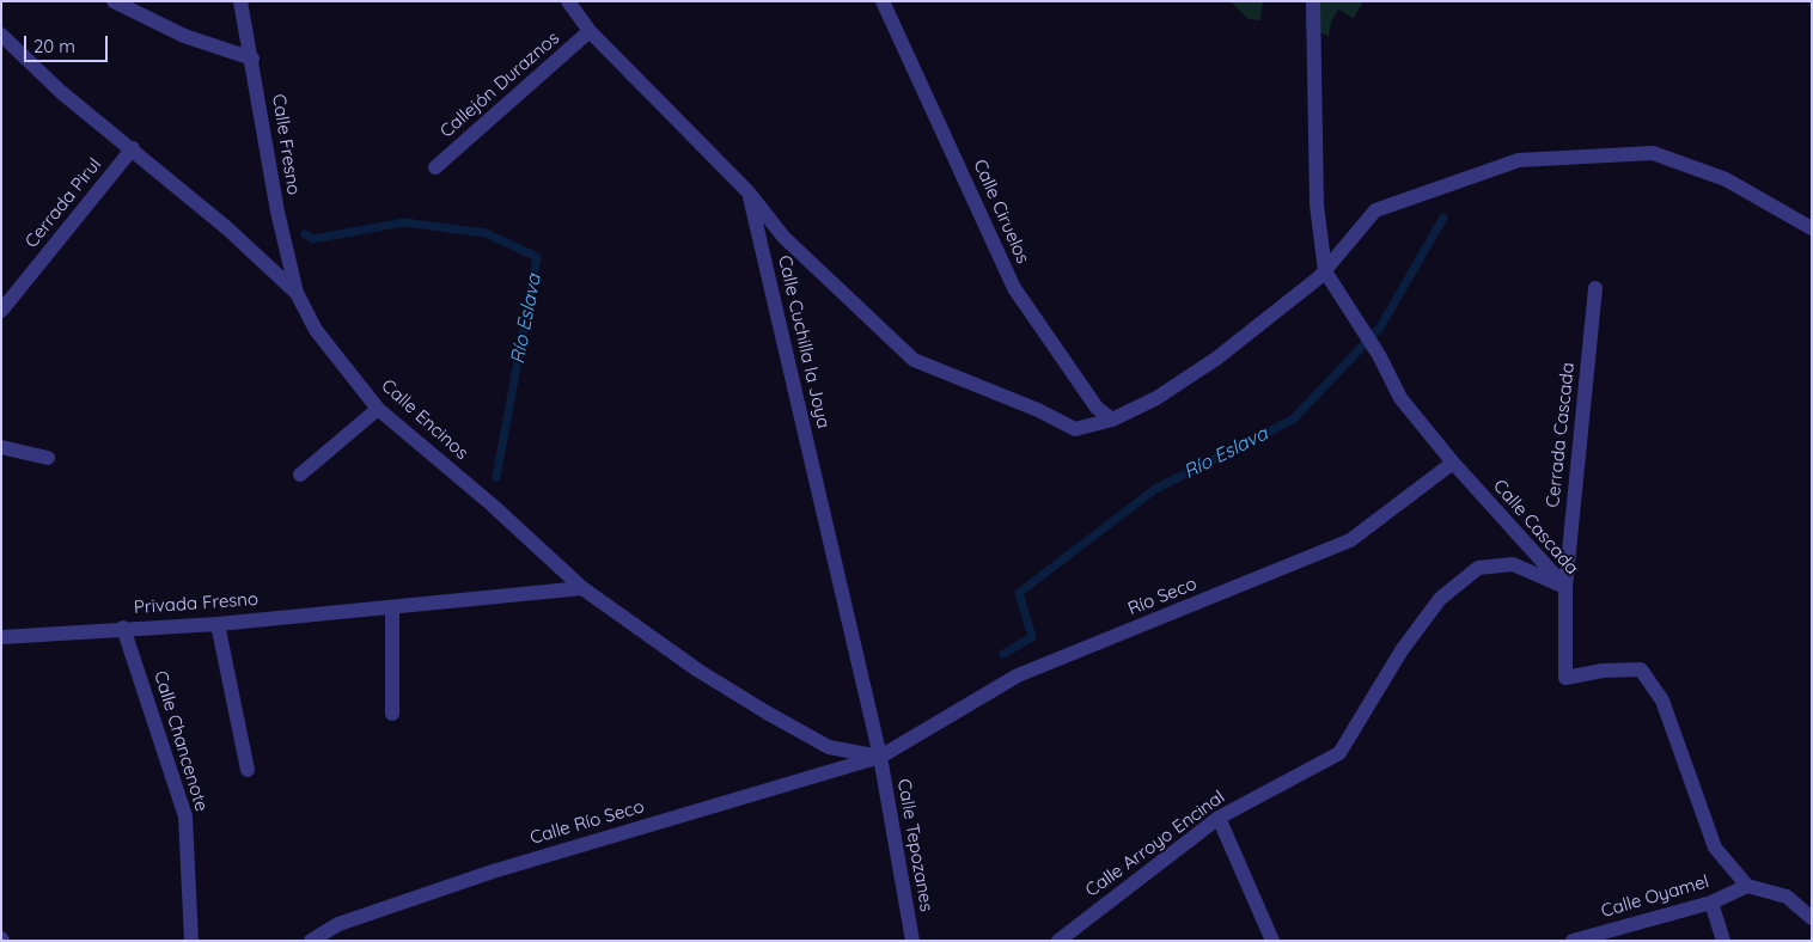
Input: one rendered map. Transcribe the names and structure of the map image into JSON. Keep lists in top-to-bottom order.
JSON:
{
  "streets": {
    "street": [
      "Callejón Duraznos",
      "Calle Fresno",
      "Cerrada Pirul",
      "Calle Ciruelos",
      "Calle Cuchilla la Joya",
      "Calle Encinos",
      "Cerrada Cascada",
      "Calle Cascada",
      "Río Seco",
      "Privada Fresno",
      "Calle Chancenote",
      "Calle Río Seco",
      "Calle Arroyo Encinal",
      "Calle Tepozanes",
      "Calle Oyamel"
    ]
  },
  "crossings": [
    ["Calle Fresno", "Calle Encinos"],
    ["Cerrada Pirul", "Calle Encinos"],
    ["Calle Cuchilla la Joya", "Calle Encinos"],
    ["Calle Cuchilla la Joya", "Río Seco"],
    ["Calle Cuchilla la Joya", "Calle Río Seco"],
    ["Calle Cuchilla la Joya", "Calle Tepozanes"],
    ["Calle Encinos", "Río Seco"],
    ["Calle Encinos", "Privada Fresno"],
    ["Calle Encinos", "Calle Río Seco"],
    ["Calle Encinos", "Calle Tepozanes"],
    ["Cerrada Cascada", "Calle Cascada"],
    ["Cerrada Cascada", "Calle Arroyo Encinal"],
    ["Calle Cascada", "Río Seco"],
    ["Calle Cascada", "Calle Arroyo Encinal"],
    ["Calle Cascada", "Calle Oyamel"],
    ["Río Seco", "Calle Río Seco"],
    ["Río Seco", "Calle Tepozanes"],
    ["Privada Fresno", "Calle Chancenote"],
    ["Calle Río Seco", "Calle Tepozanes"]
  ],
  "water": ["Río Eslava"],
  "scale_bar": "20 m"
}
